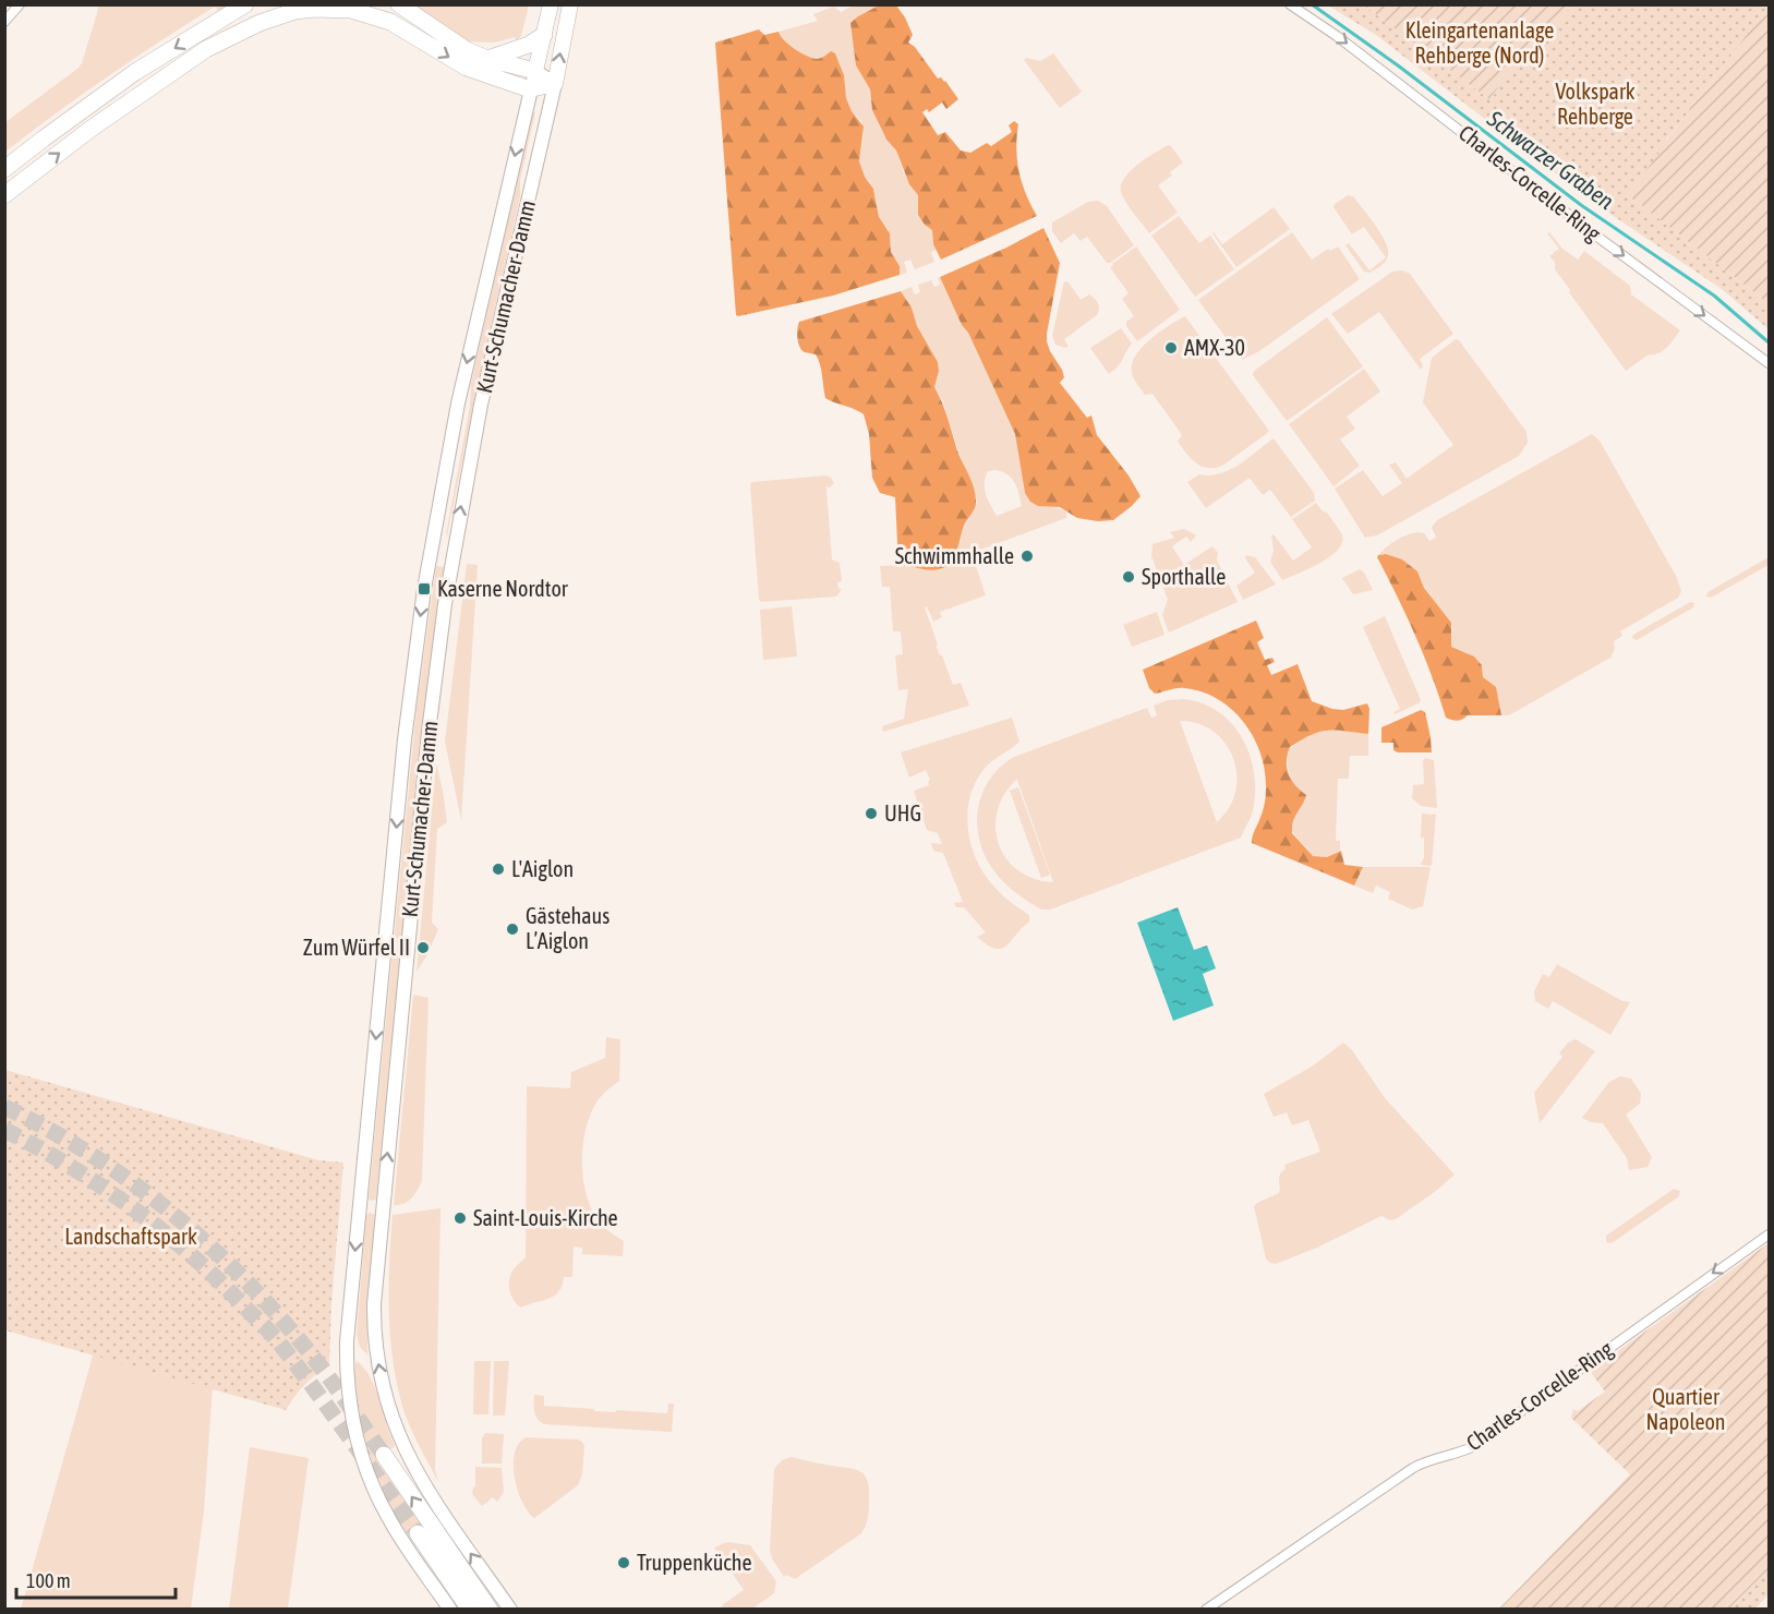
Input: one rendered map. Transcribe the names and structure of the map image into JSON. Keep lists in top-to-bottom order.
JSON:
{
  "streets": {
    "main road": ["Kurt-Schumacher-Damm"],
    "street": ["Charles-Corcelle-Ring"]
  },
  "water": ["Schwarzer Graben"],
  "parks": [
    "Kleingartenanlage Rehberge (Nord)",
    "Volkspark Rehberge",
    "Landschaftspark",
    "Quartier Napoleon"
  ],
  "places": {
    "other": [
      "AMX-30",
      "Schwimmhalle",
      "Sporthalle",
      "UHG",
      "L'Aiglon",
      "Gästehaus L’Aiglon",
      "Zum Würfel II",
      "Saint-Louis-Kirche",
      "Truppenküche"
    ],
    "transit": ["Kaserne Nordtor"]
  },
  "scale_bar": "100 m"
}
